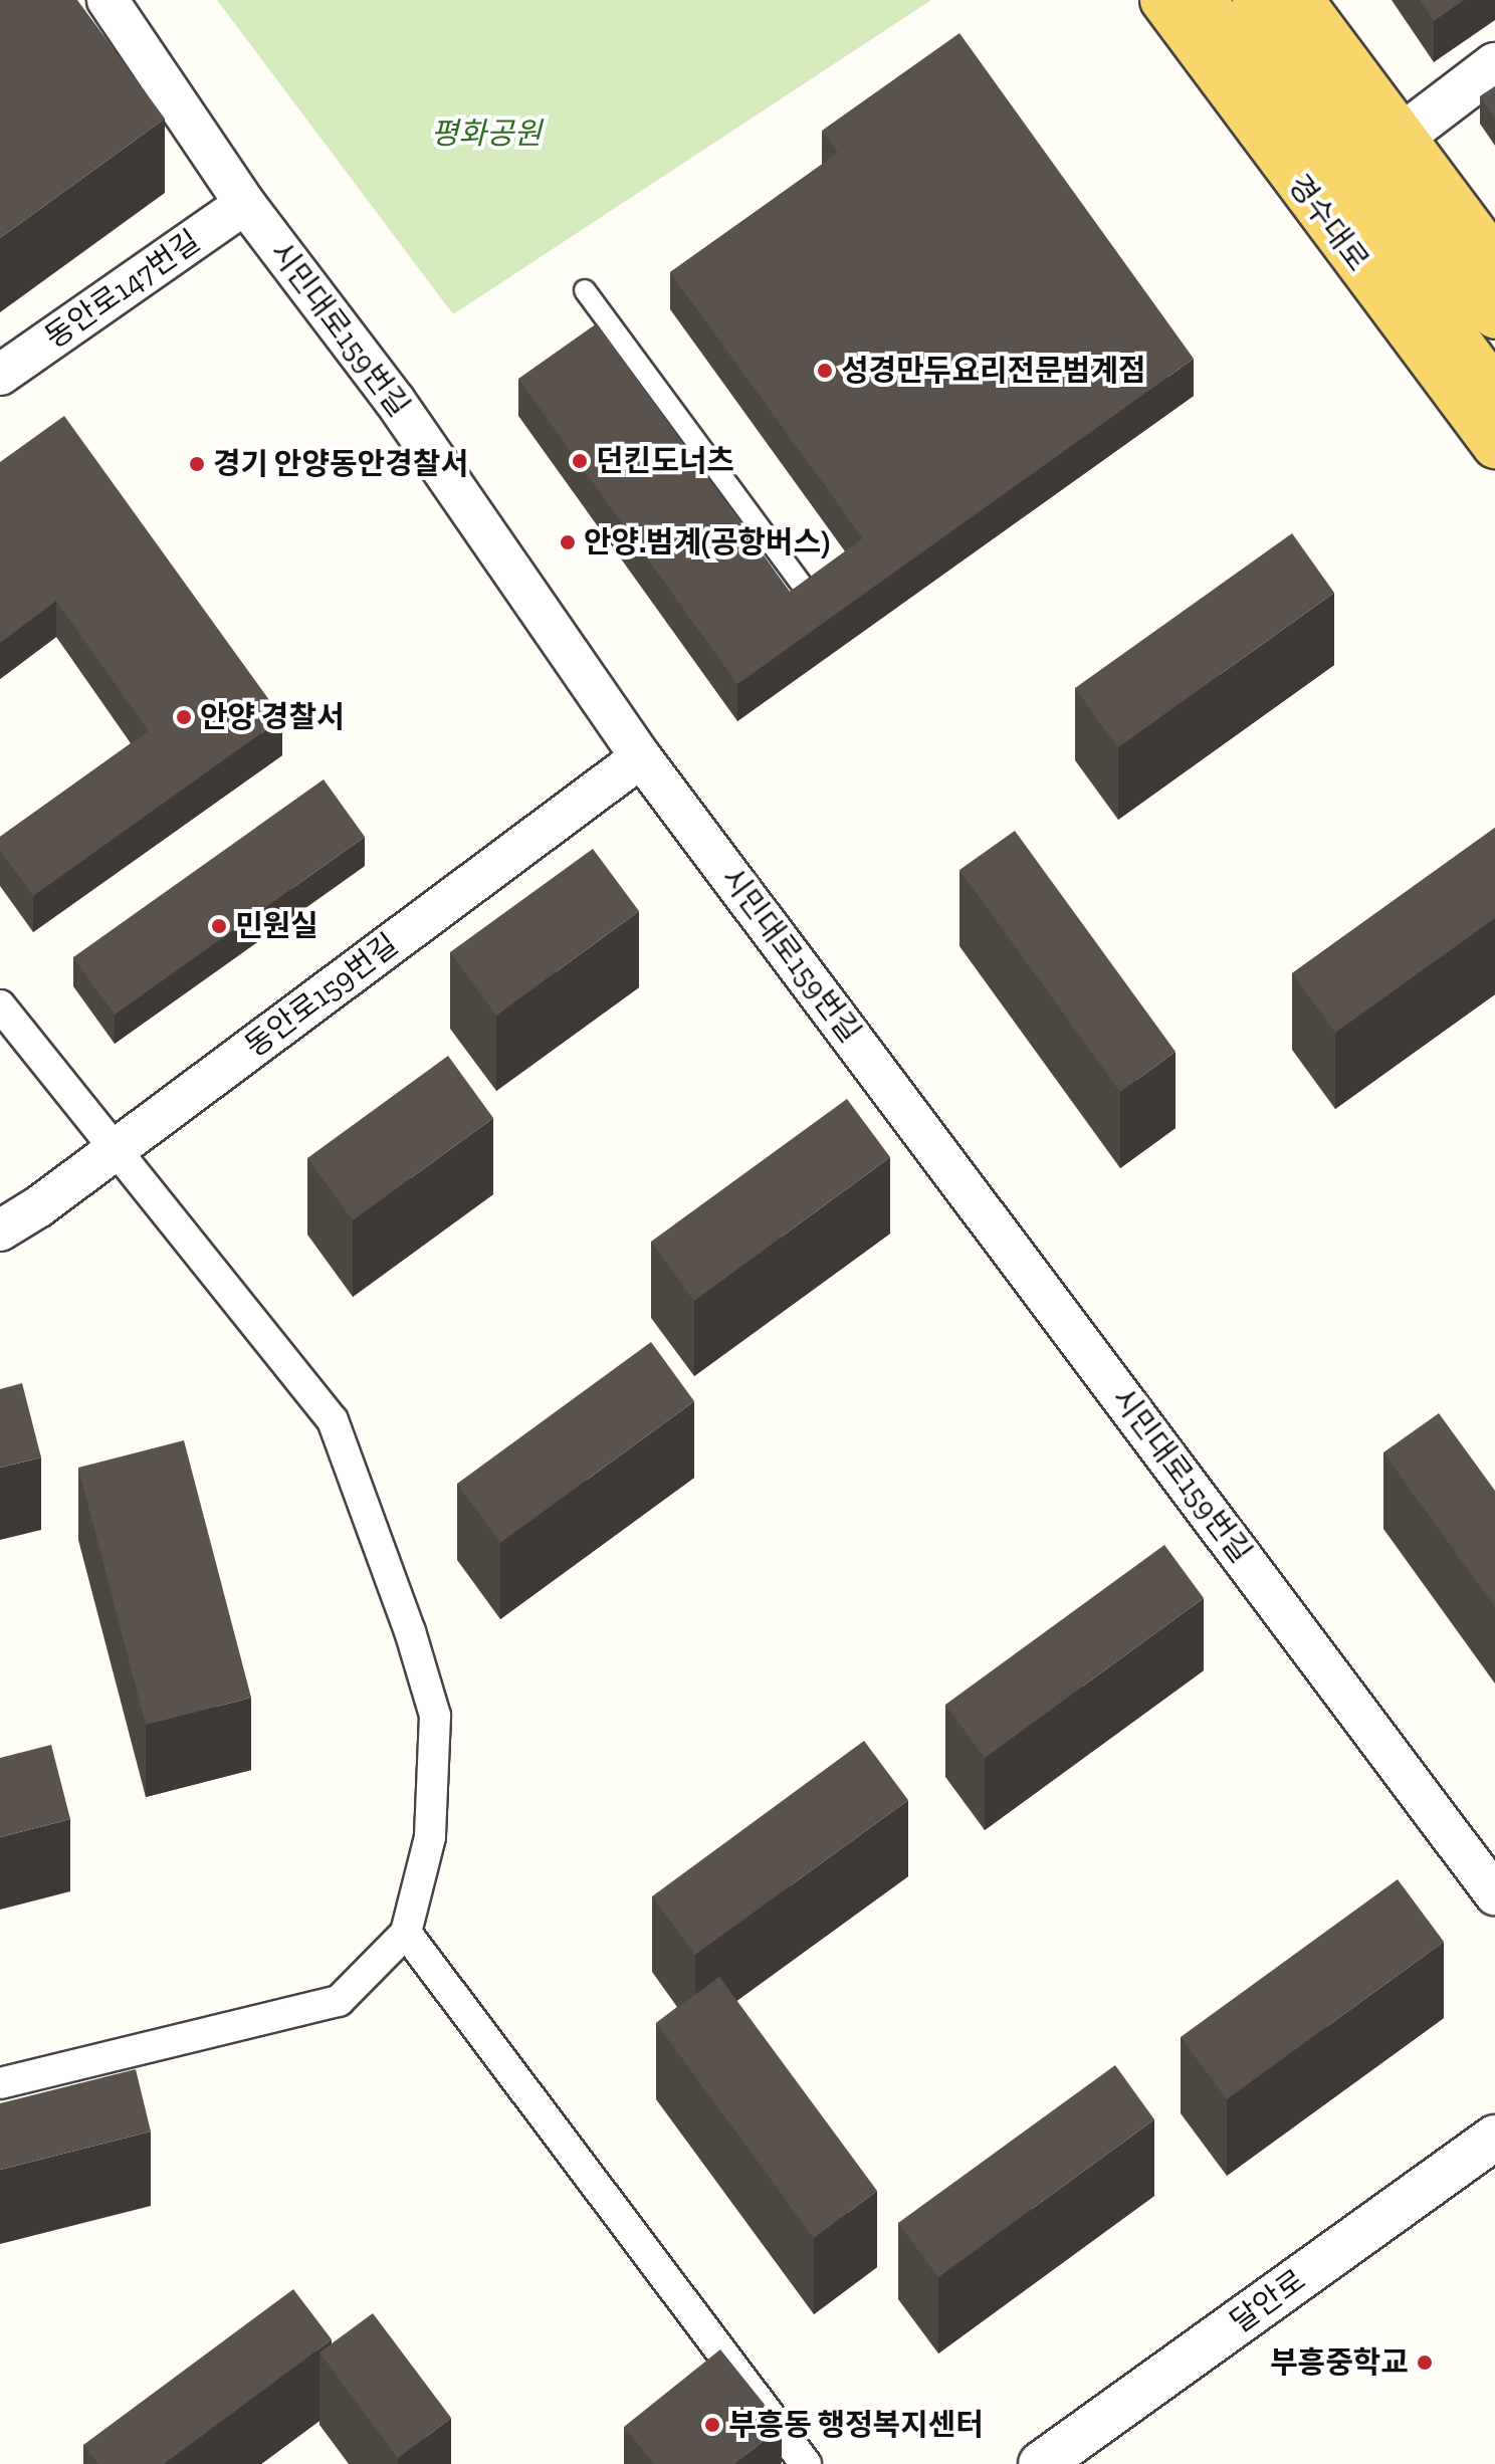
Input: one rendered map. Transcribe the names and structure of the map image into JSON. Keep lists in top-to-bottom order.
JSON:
{
  "streets": {
    "main road": ["경수대로"],
    "street": [
      "동안로147번길",
      "시민대로159번길",
      "동안로159번길",
      "달안로"
    ]
  },
  "crossings": [
    ["동안로147번길", "시민대로159번길"],
    ["시민대로159번길", "동안로159번길"]
  ],
  "parks": ["평화공원"],
  "places": [
    "성경만두요리전문범계점",
    "던킨도너츠",
    "경기 안양동안경찰서",
    "안양.범계(공항버스)",
    "안양 경찰서",
    "민원실",
    "부흥중학교",
    "부흥동 행정복지센터"
  ]
}
